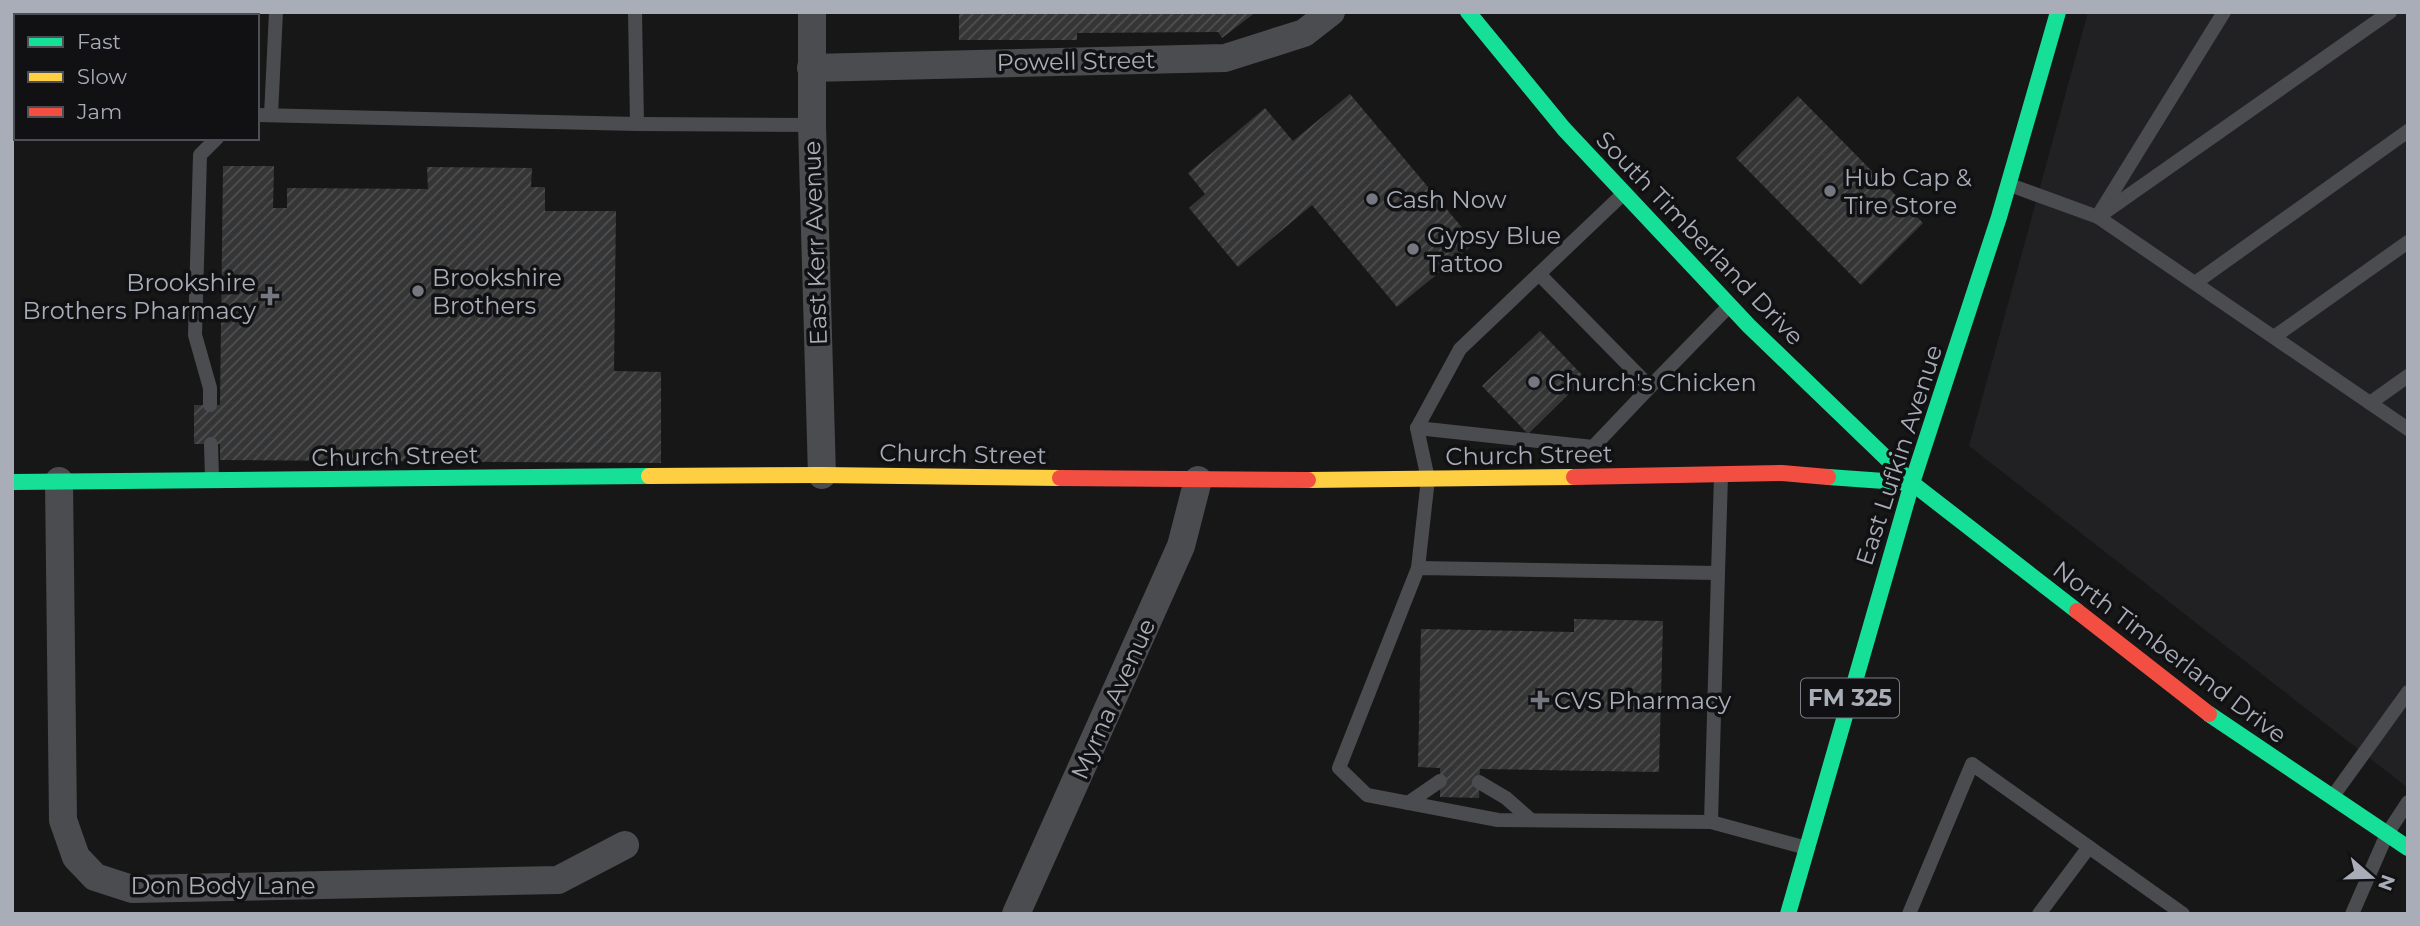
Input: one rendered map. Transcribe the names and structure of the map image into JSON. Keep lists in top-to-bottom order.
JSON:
{
  "streets": {
    "street": [
      "Powell Street",
      "South Timberland Drive",
      "East Kerr Avenue",
      "Church Street",
      "East Lufkin Avenue",
      "North Timberland Drive",
      "FM 325",
      "Myrna Avenue",
      "Don Body Lane"
    ]
  },
  "crossings": [
    ["Powell Street", "East Kerr Avenue"],
    ["South Timberland Drive", "Church Street"],
    ["South Timberland Drive", "East Lufkin Avenue"],
    ["South Timberland Drive", "North Timberland Drive"],
    ["East Kerr Avenue", "Church Street"],
    ["Church Street", "East Lufkin Avenue"],
    ["Church Street", "North Timberland Drive"],
    ["Church Street", "Myrna Avenue"],
    ["Church Street", "Don Body Lane"],
    ["East Lufkin Avenue", "North Timberland Drive"]
  ],
  "places": {
    "other": [
      "Hub Cap & Tire Store",
      "Cash Now",
      "Gypsy Blue Tattoo",
      "Brookshire Brothers",
      "Church's Chicken"
    ],
    "health": ["Brookshire Brothers Pharmacy", "CVS Pharmacy"]
  },
  "legend": ["Fast", "Slow", "Jam"],
  "north": "right"
}
